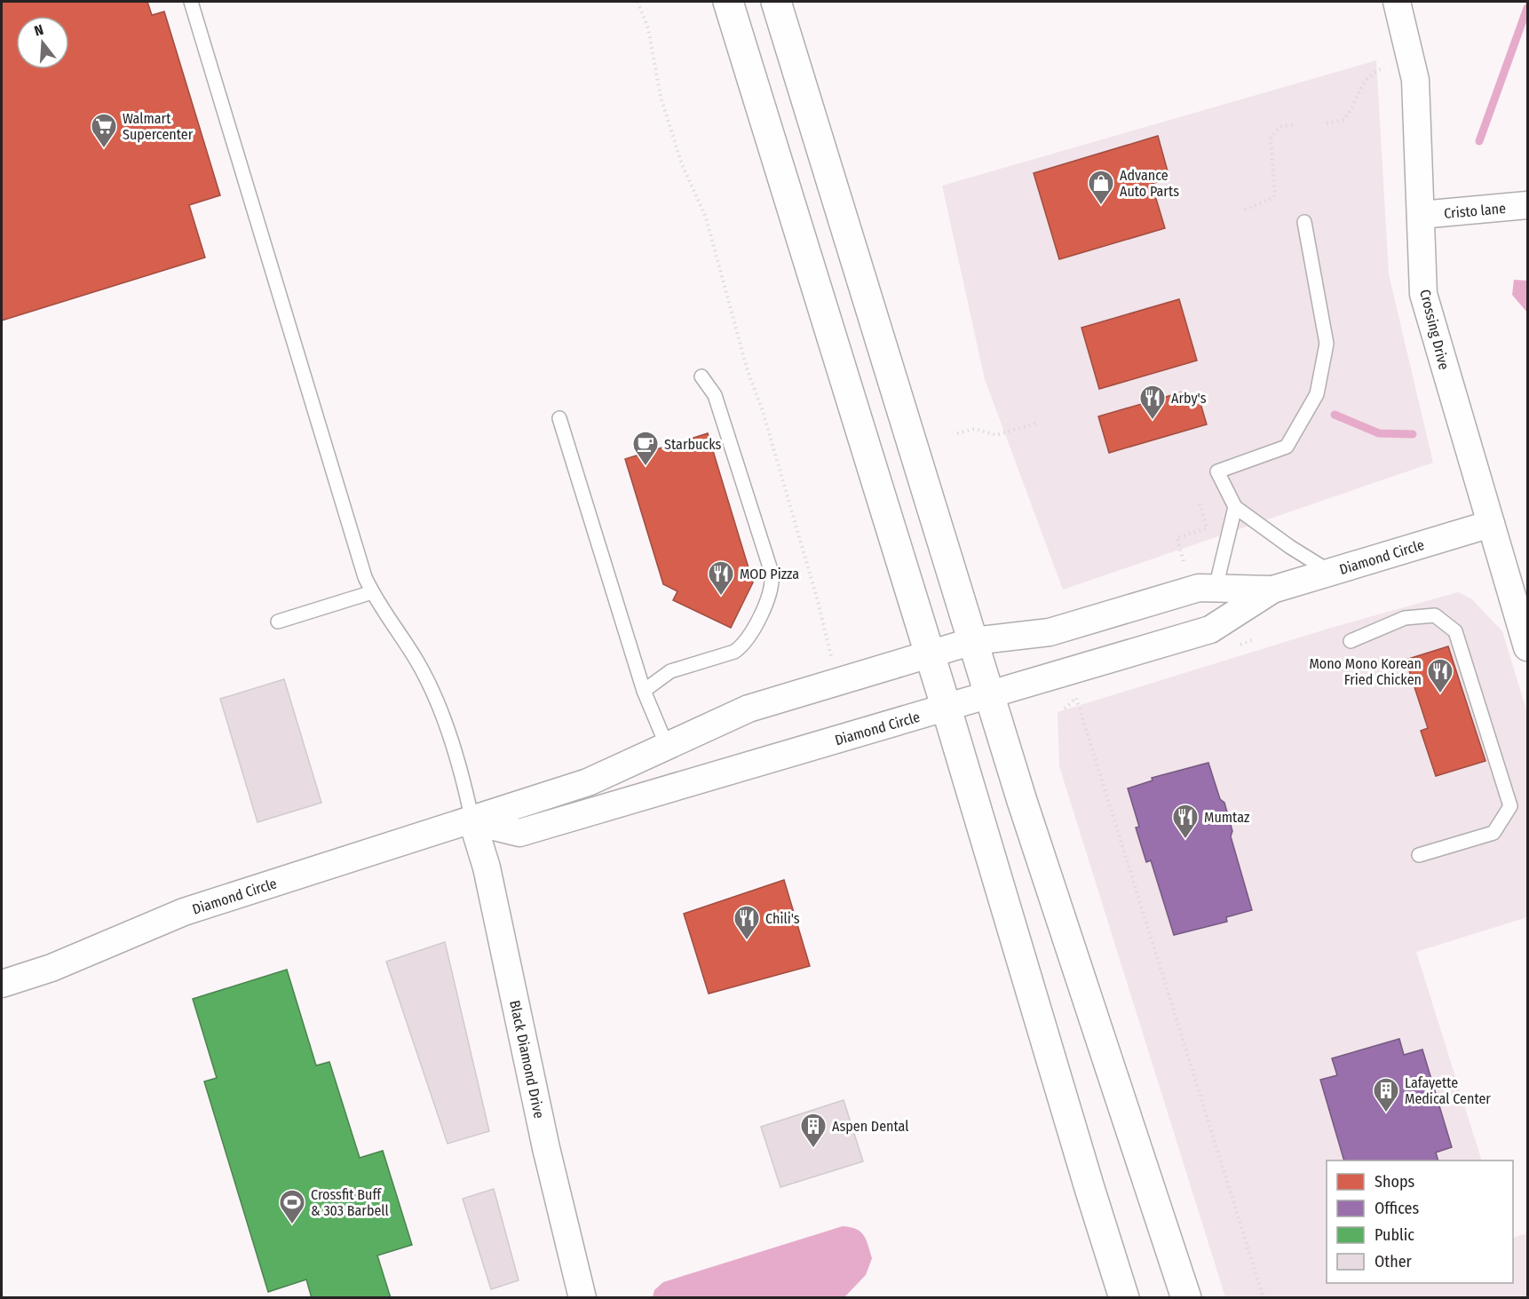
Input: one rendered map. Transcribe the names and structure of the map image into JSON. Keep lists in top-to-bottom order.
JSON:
{
  "streets": {
    "street": [
      "Cristo lane",
      "Crossing Drive",
      "Diamond Circle",
      "Black Diamond Drive"
    ]
  },
  "crossings": [
    ["Cristo lane", "Crossing Drive"],
    ["Crossing Drive", "Diamond Circle"],
    ["Diamond Circle", "Black Diamond Drive"]
  ],
  "places": {
    "supermarket": ["Walmart Supercenter"],
    "shop": ["Advance Auto Parts"],
    "restaurant": [
      "Arby's",
      "MOD Pizza",
      "Mono Mono Korean Fried Chicken",
      "Mumtaz",
      "Chili's"
    ],
    "cafe": ["Starbucks"],
    "building": ["Lafayette Medical Center", "Aspen Dental"],
    "sports": ["Crossfit Buff & 303 Barbell"]
  },
  "legend": [
    "Shops",
    "Offices",
    "Public",
    "Other"
  ],
  "north": "top"
}
